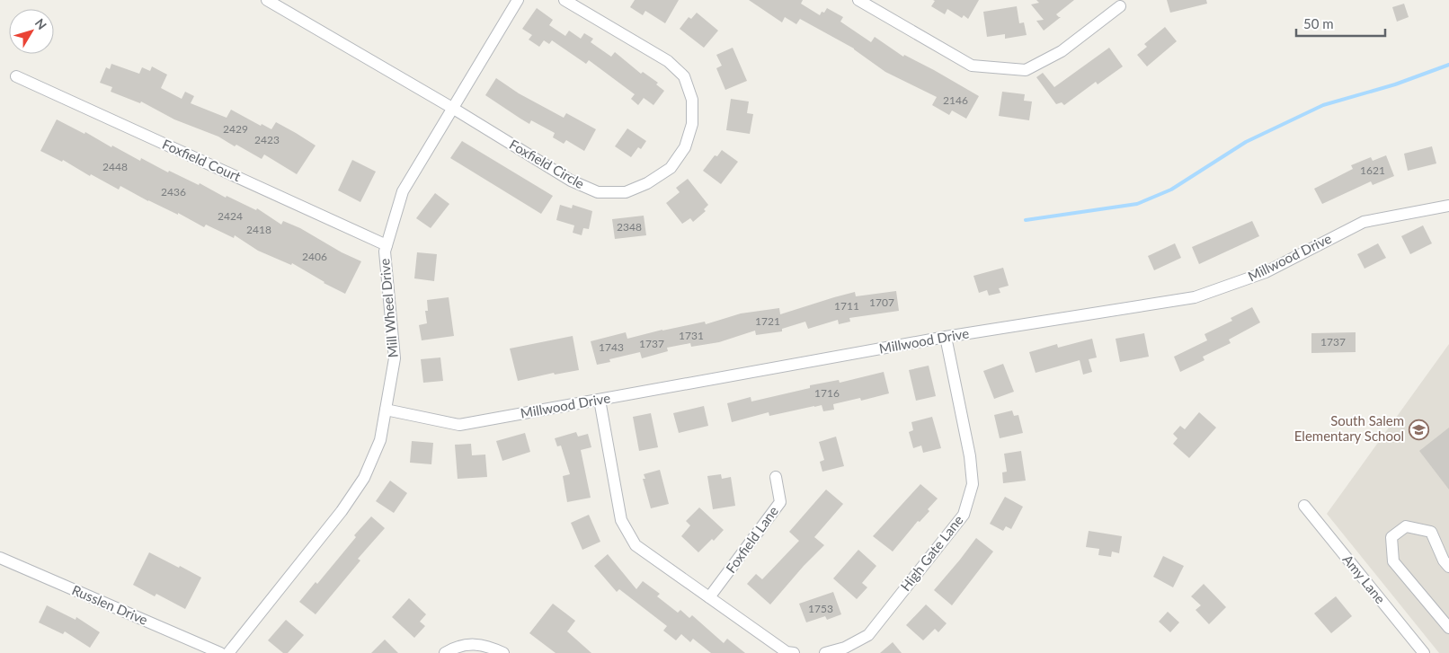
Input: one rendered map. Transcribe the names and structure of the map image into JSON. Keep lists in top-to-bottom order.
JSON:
{
  "streets": {
    "street": [
      "Foxfield Court",
      "Foxfield Circle",
      "Millwood Drive",
      "Mill Wheel Drive",
      "Foxfield Lane",
      "High Gate Lane",
      "Amy Lane",
      "Russlen Drive"
    ]
  },
  "crossings": [
    ["Foxfield Court", "Mill Wheel Drive"],
    ["Foxfield Circle", "Mill Wheel Drive"],
    ["Millwood Drive", "Mill Wheel Drive"],
    ["Millwood Drive", "High Gate Lane"]
  ],
  "places": {
    "school or university": ["South Salem Elementary School"]
  },
  "house_numbers": [
    "2146",
    "2429",
    "2423",
    "2448",
    "1621",
    "2436",
    "2424",
    "2348",
    "2418",
    "2406",
    "1707",
    "1711",
    "1721",
    "1731",
    "1737",
    "1737",
    "1743",
    "1716",
    "1753"
  ],
  "scale_bar": "50 m",
  "north": "top right"
}
